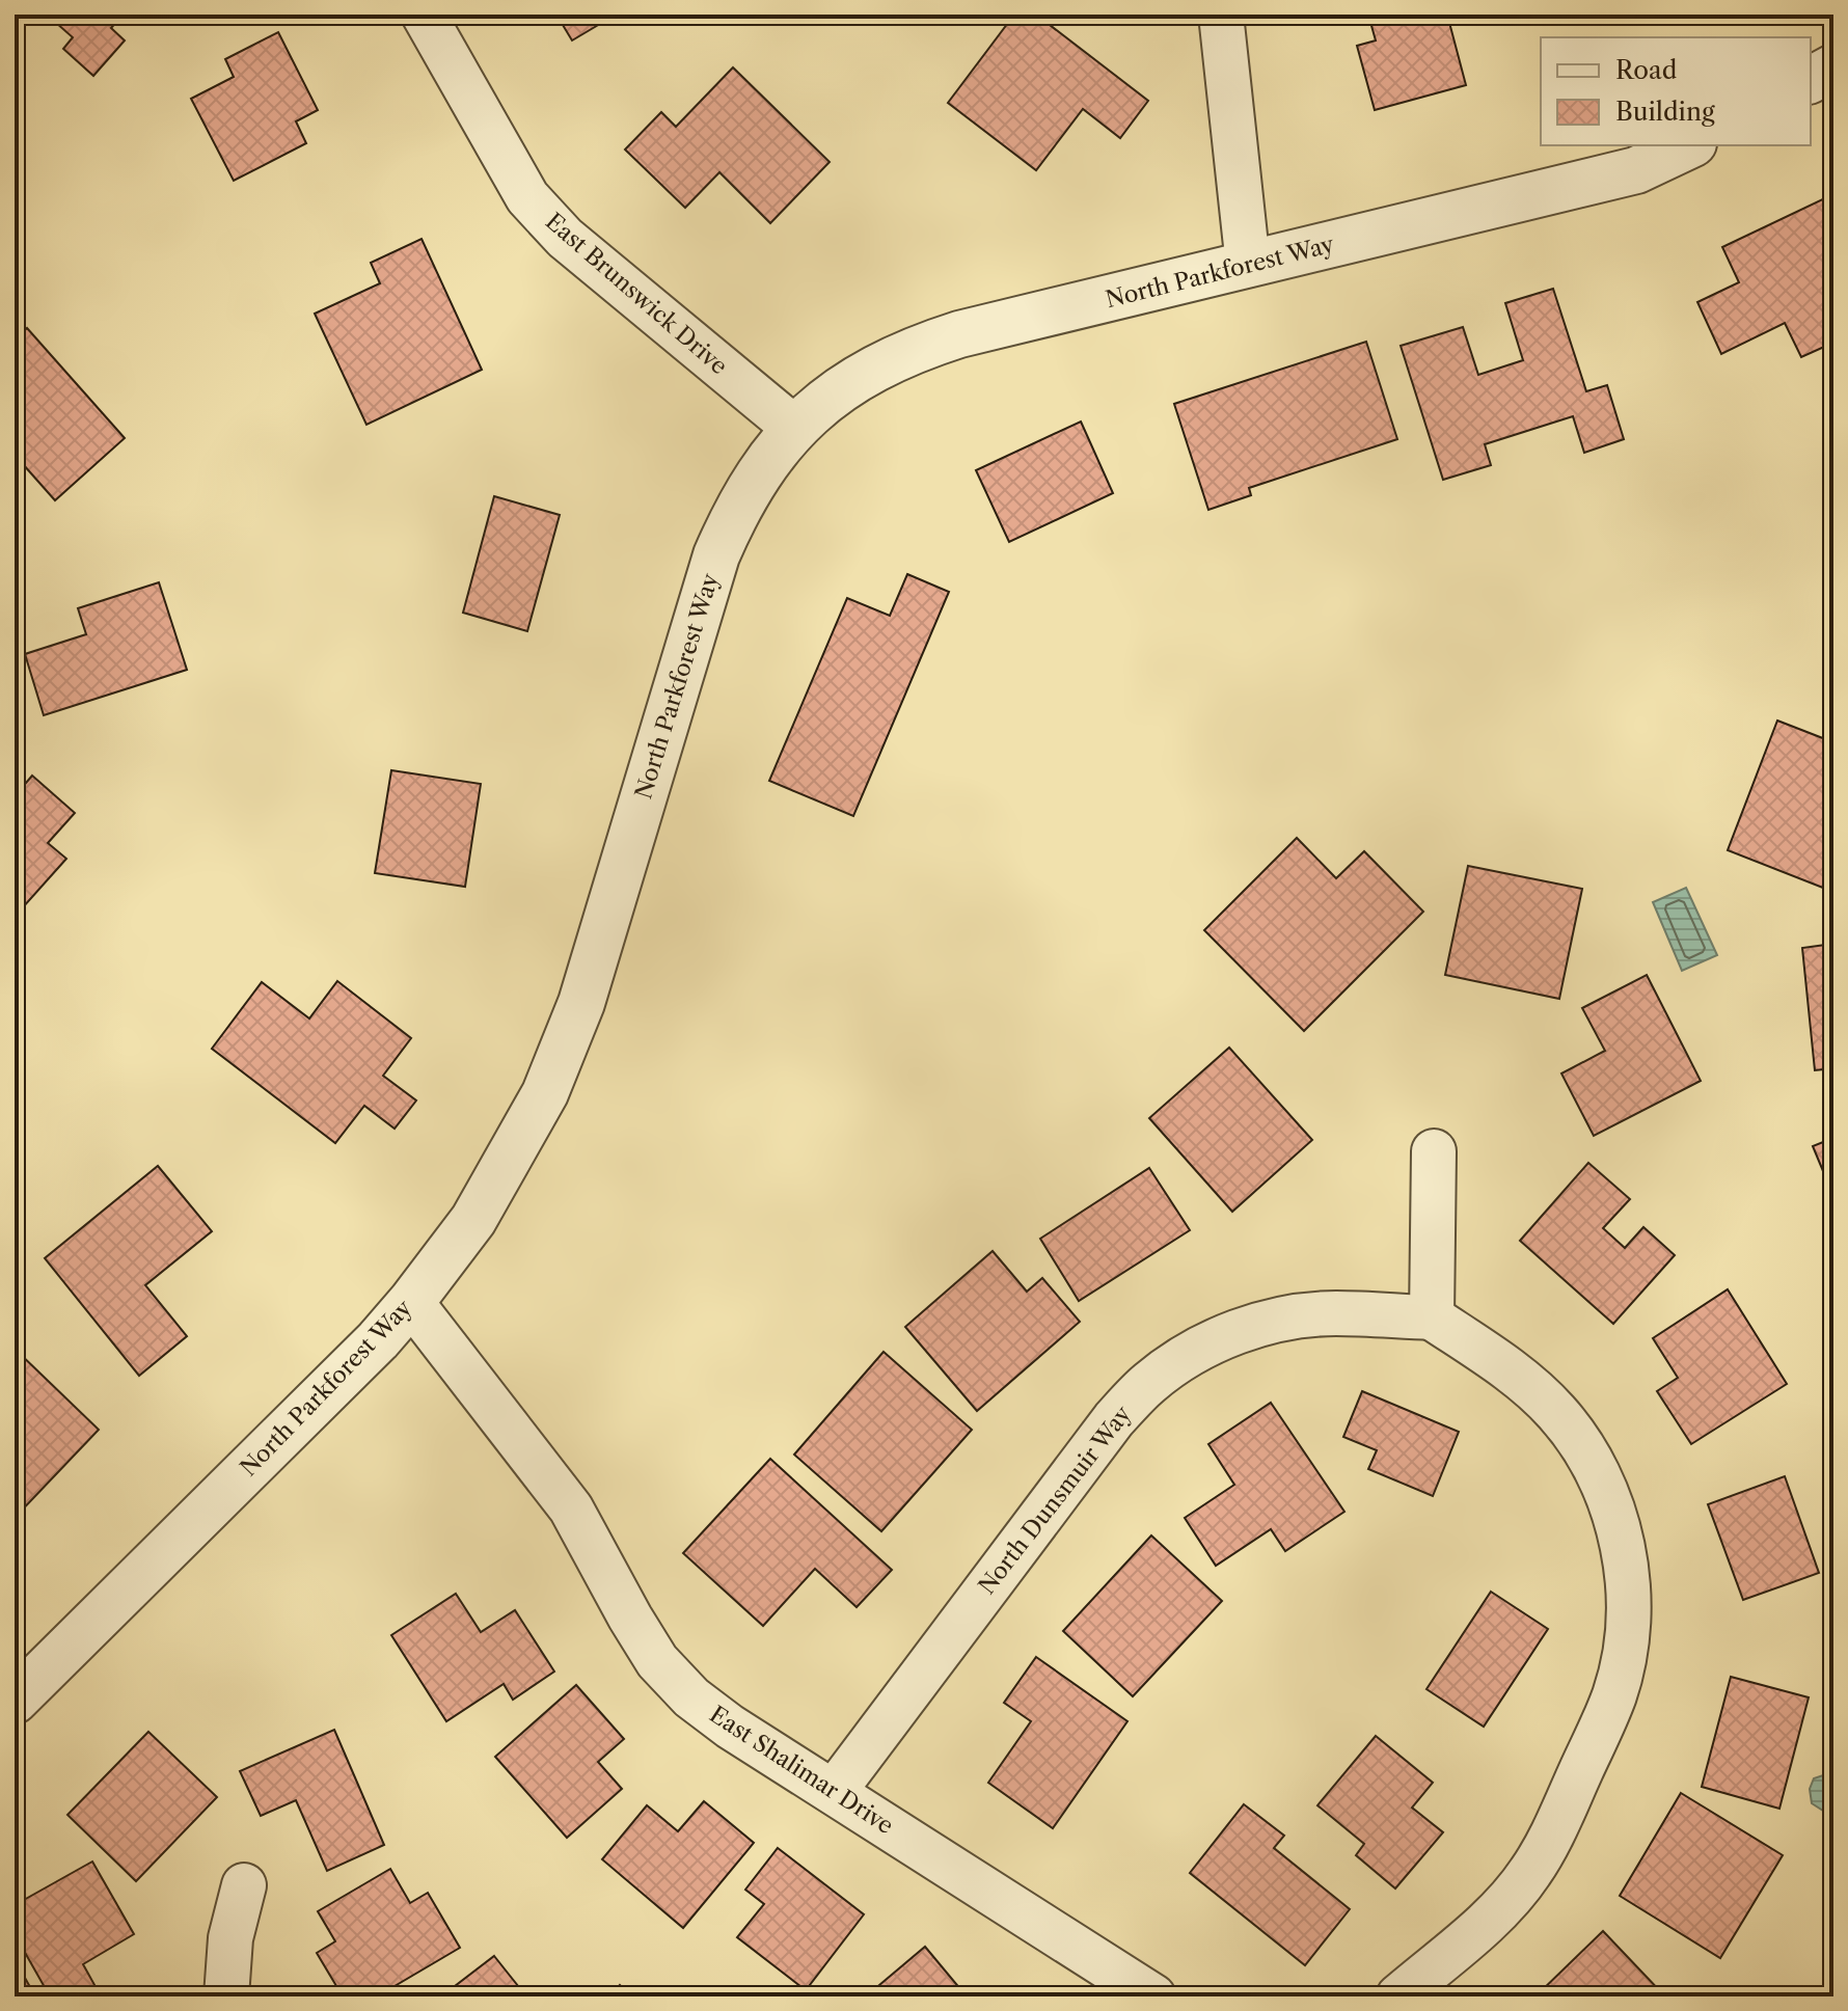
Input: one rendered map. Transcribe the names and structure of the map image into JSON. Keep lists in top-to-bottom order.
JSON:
{
  "streets": {
    "street": [
      "North Parkforest Way",
      "East Brunswick Drive",
      "North Dunsmuir Way",
      "East Shalimar Drive"
    ]
  },
  "crossings": [
    ["North Parkforest Way", "East Brunswick Drive"],
    ["North Parkforest Way", "East Shalimar Drive"],
    ["North Dunsmuir Way", "East Shalimar Drive"]
  ],
  "legend": ["Road", "Building"]
}
